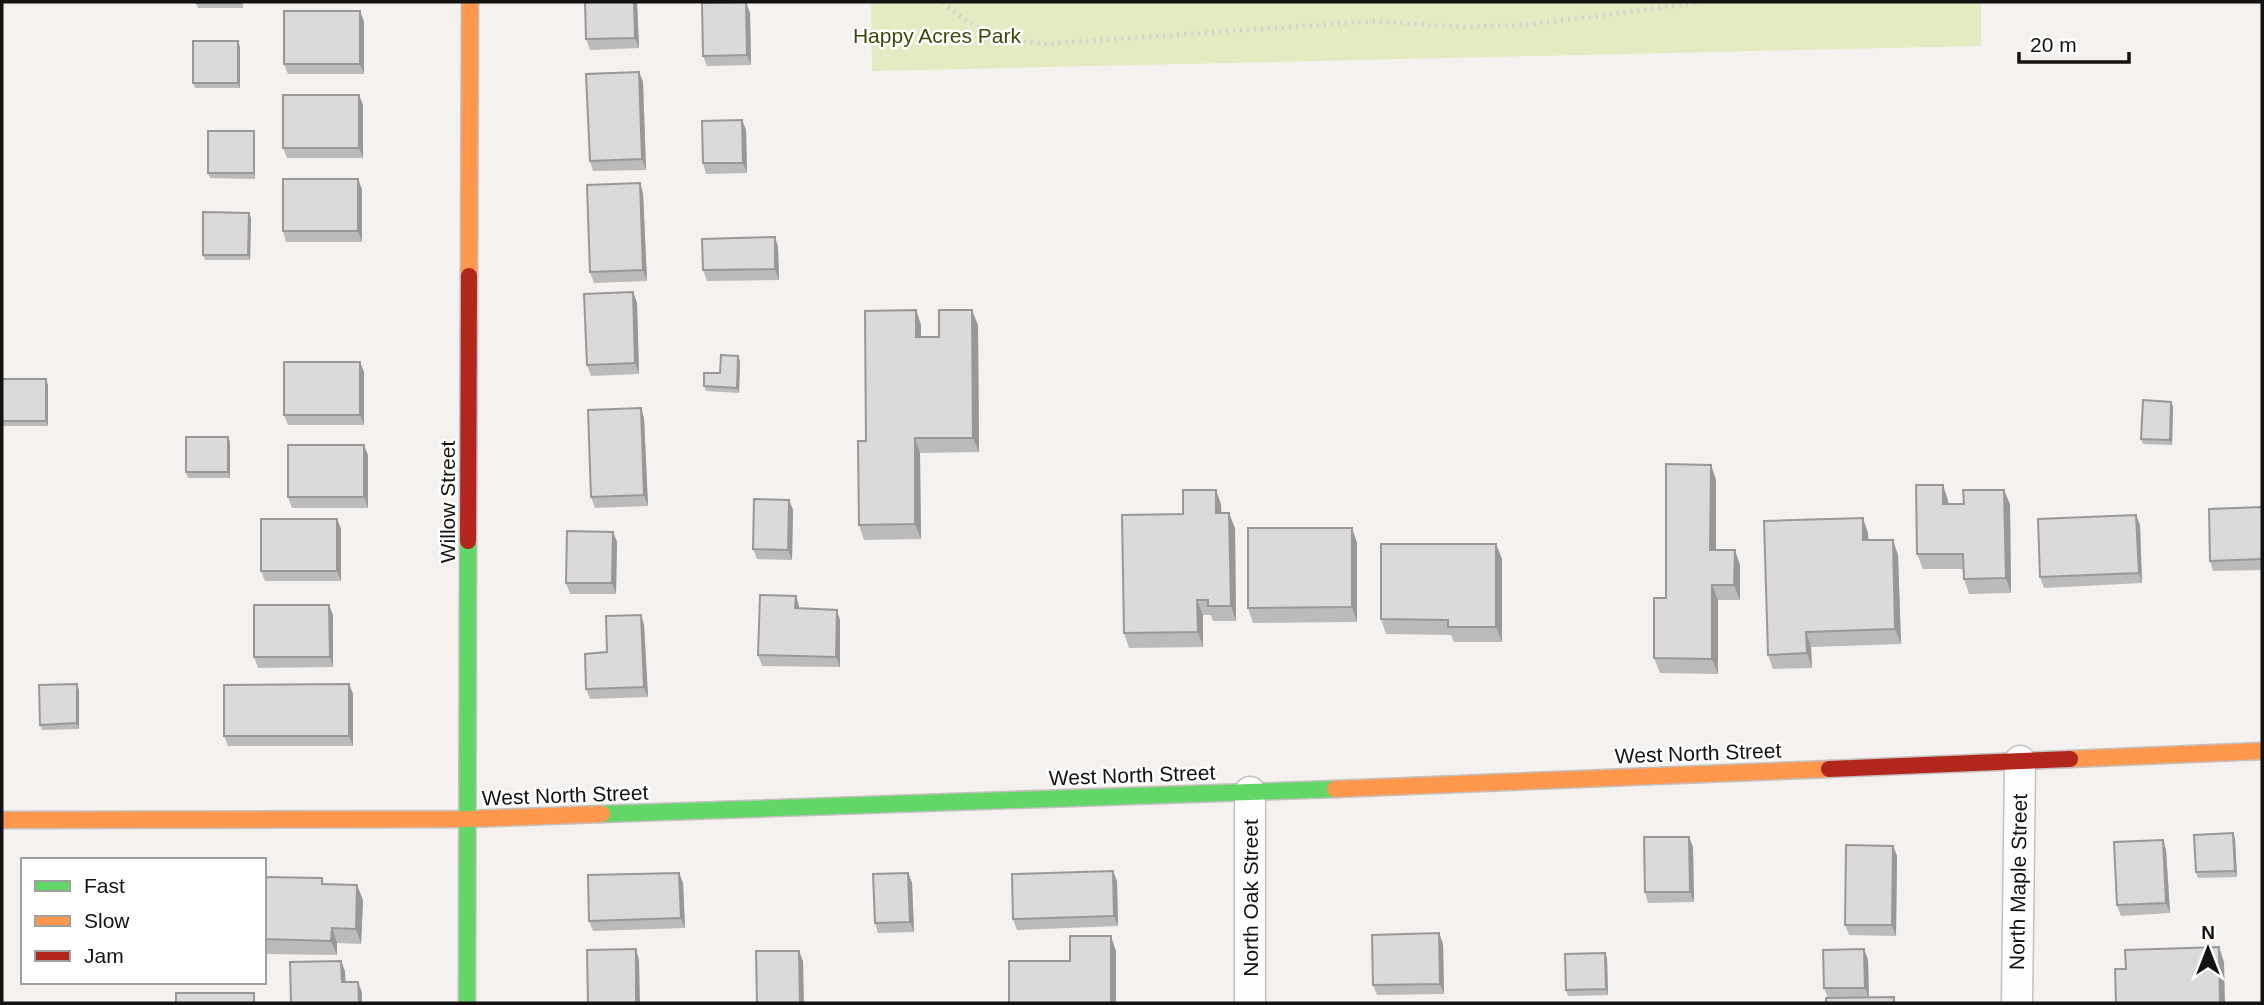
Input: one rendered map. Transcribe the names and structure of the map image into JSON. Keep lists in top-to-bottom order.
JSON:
{
  "streets": {
    "street": [
      "Willow Street",
      "West North Street",
      "North Maple Street",
      "North Oak Street"
    ]
  },
  "crossings": [
    ["Willow Street", "West North Street"],
    ["West North Street", "North Maple Street"],
    ["West North Street", "North Oak Street"]
  ],
  "parks": ["Happy Acres Park"],
  "legend": ["Fast", "Slow", "Jam"],
  "scale_bar": "20 m",
  "north": "top"
}
